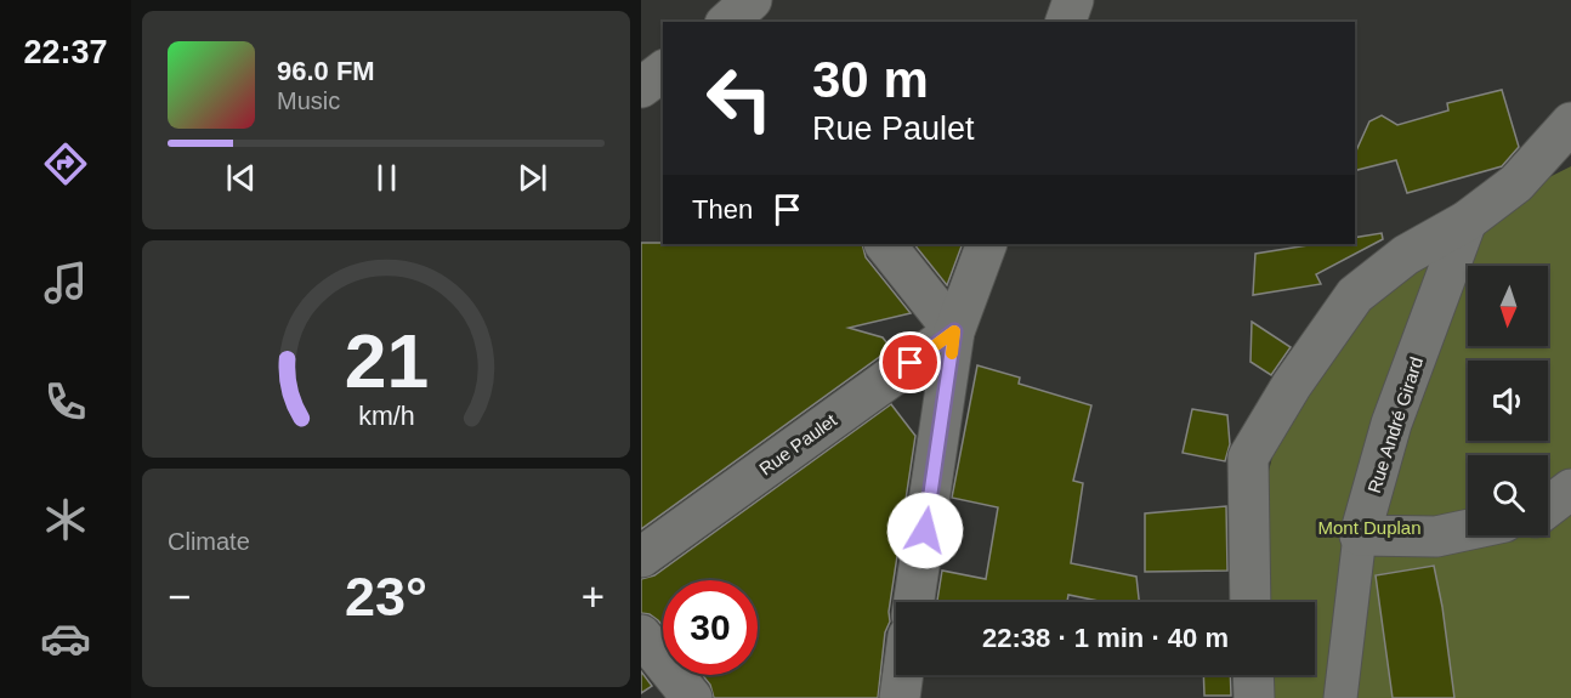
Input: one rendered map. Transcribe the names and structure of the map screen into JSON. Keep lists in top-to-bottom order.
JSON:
{
  "streets": {
    "street": ["Rue André Girard", "Rue Paulet"]
  },
  "parks": ["Mont Duplan"],
  "north": "bottom",
  "page": {
    "tabs": "22:37",
    "turn": ["30 m", "Rue Paulet"],
    "song": ["96.0 FM", "Music"],
    "then": "Then",
    "tile": "Climate",
    "heat": ["−", "23°", "+"],
    "limit": "30",
    "trip": "22:38 · 1 min · 40 m",
    "gauge": ["21", "km/h"]
  }
}
